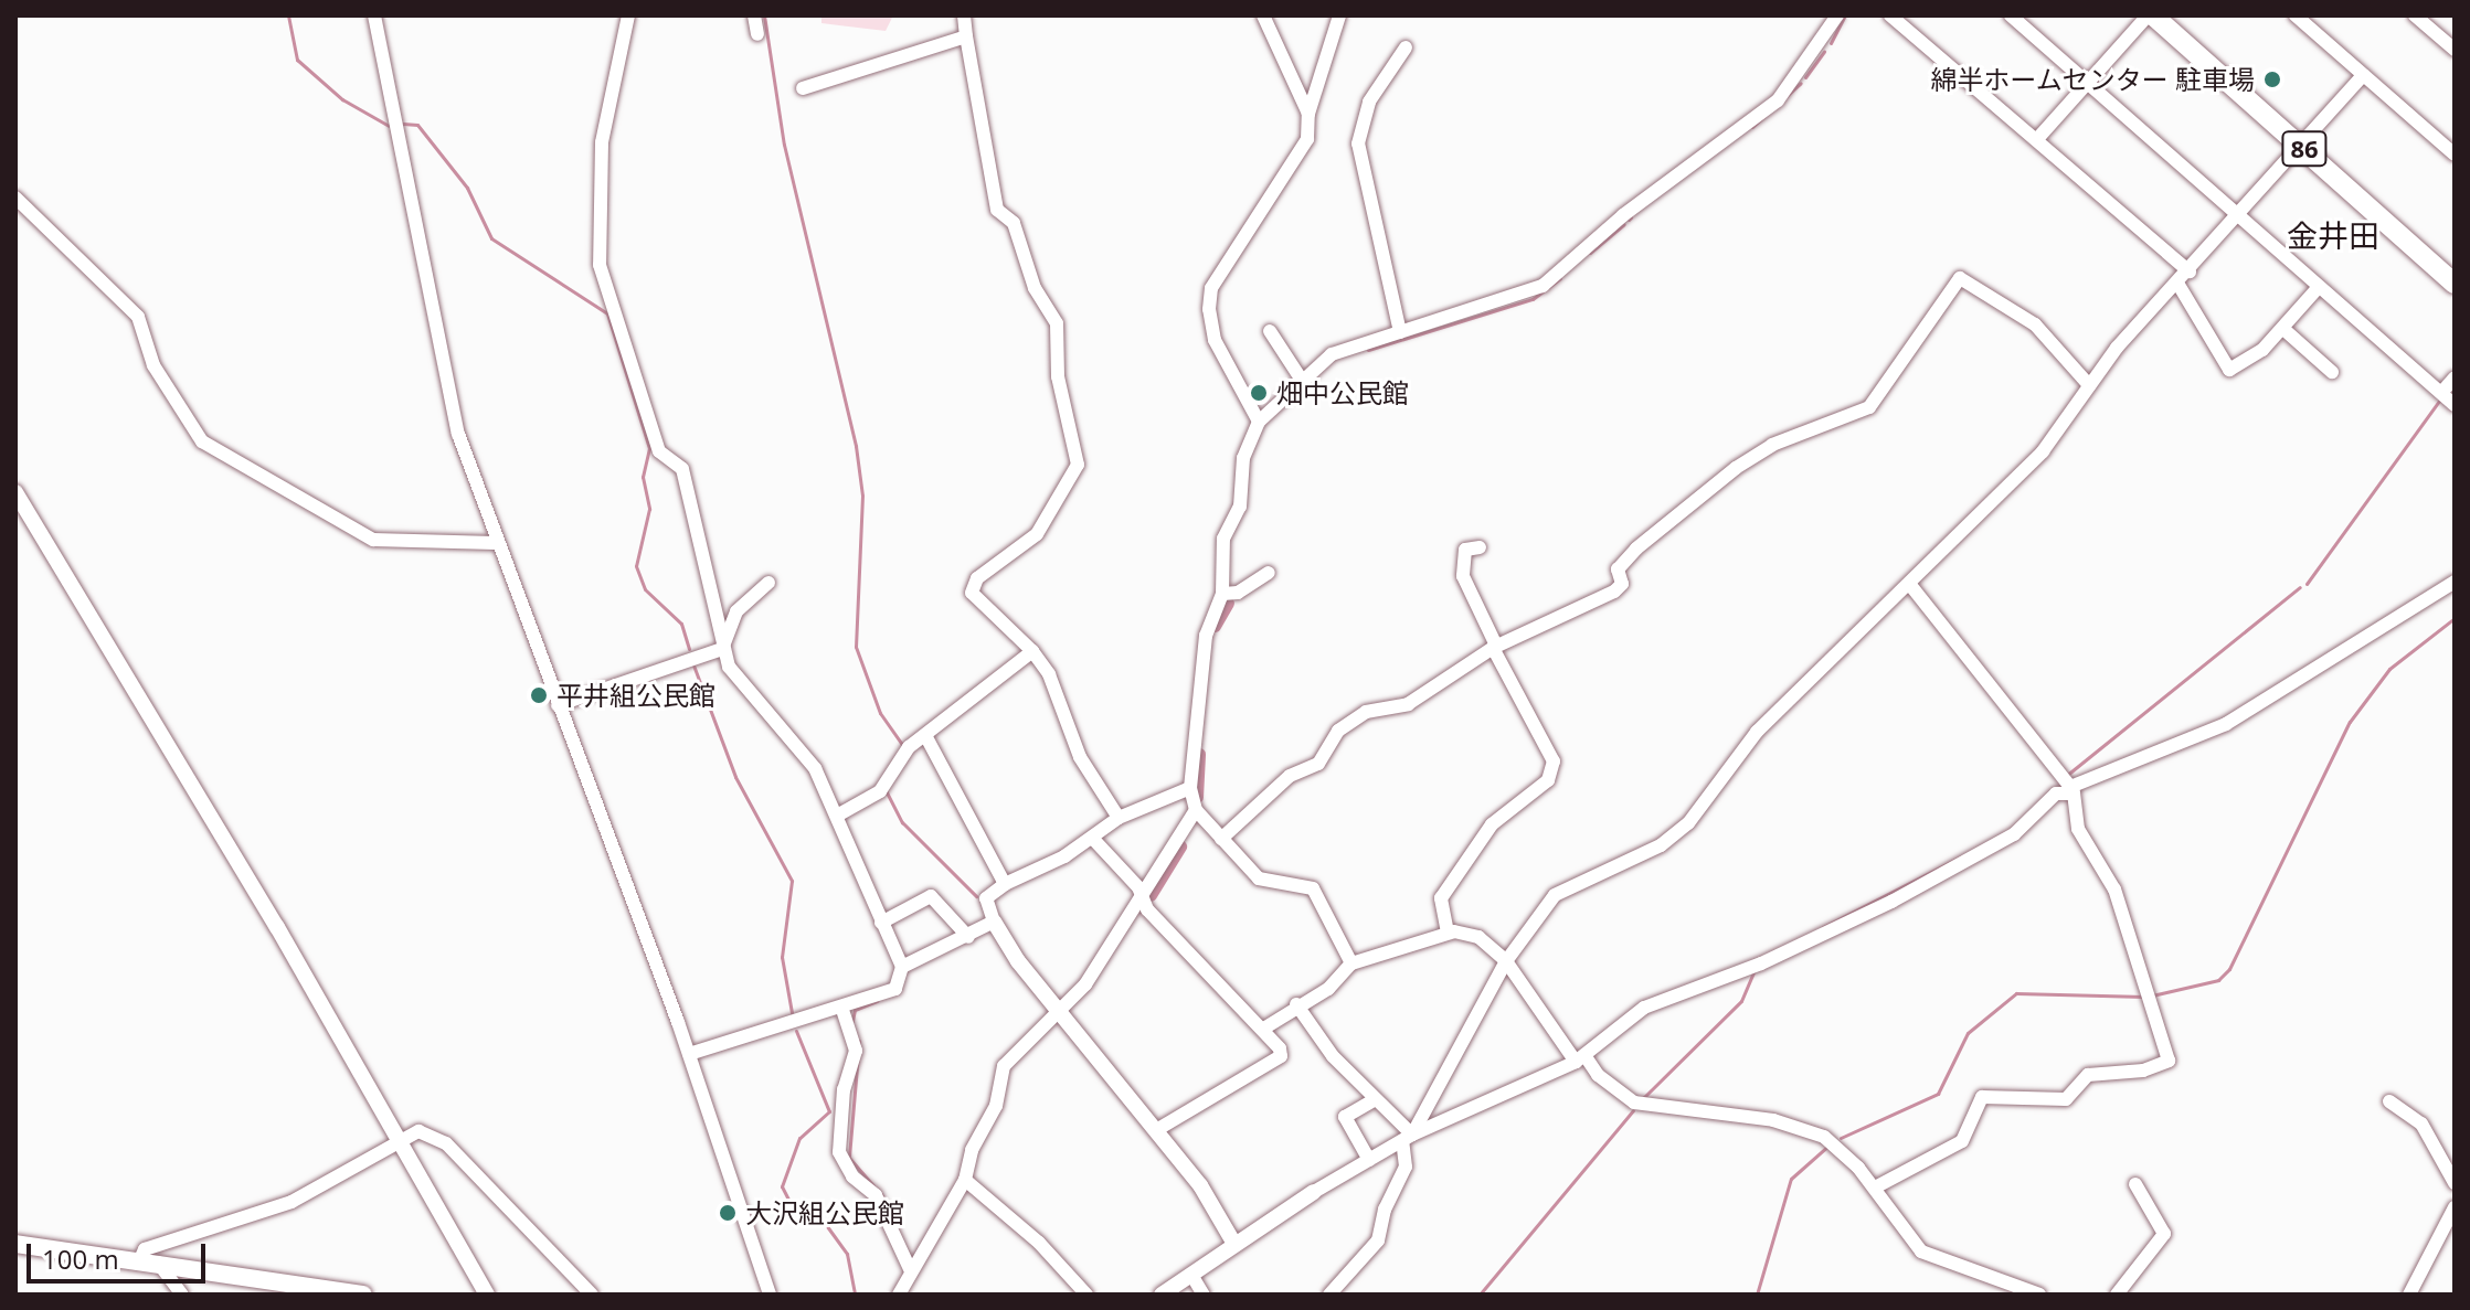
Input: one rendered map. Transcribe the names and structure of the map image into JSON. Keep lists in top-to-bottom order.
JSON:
{
  "streets": {
    "main road": ["86"]
  },
  "districts": ["金井田"],
  "places": [
    "綿半ホームセンター 駐車場",
    "畑中公民館",
    "平井組公民館",
    "大沢組公民館"
  ],
  "scale_bar": "100 m"
}
